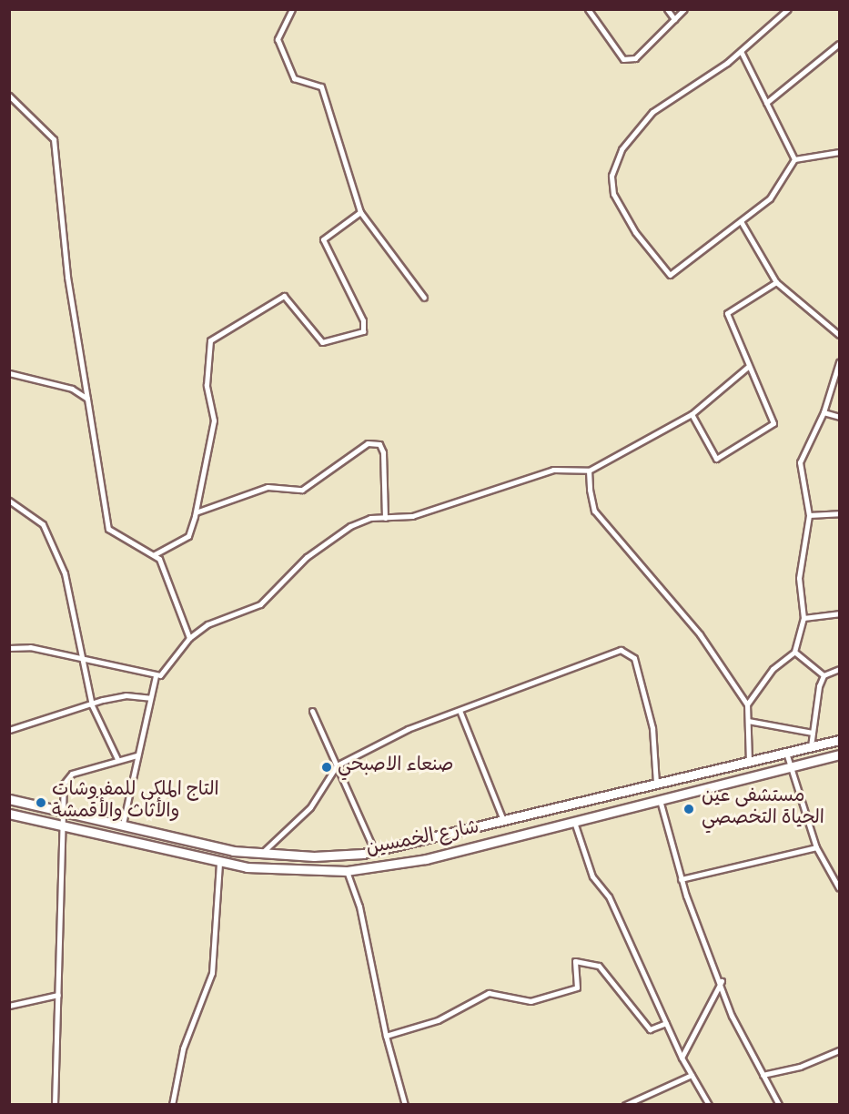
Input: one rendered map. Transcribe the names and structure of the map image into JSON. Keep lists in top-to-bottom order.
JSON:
{
  "streets": {
    "main road": ["شارع الخمسين"]
  },
  "places": ["صنعاء الاصبحي", "التاج الملكي للمفروشات والأثاث والأقمشة", "مستشفى عين الحياة التخصصي"]
}
